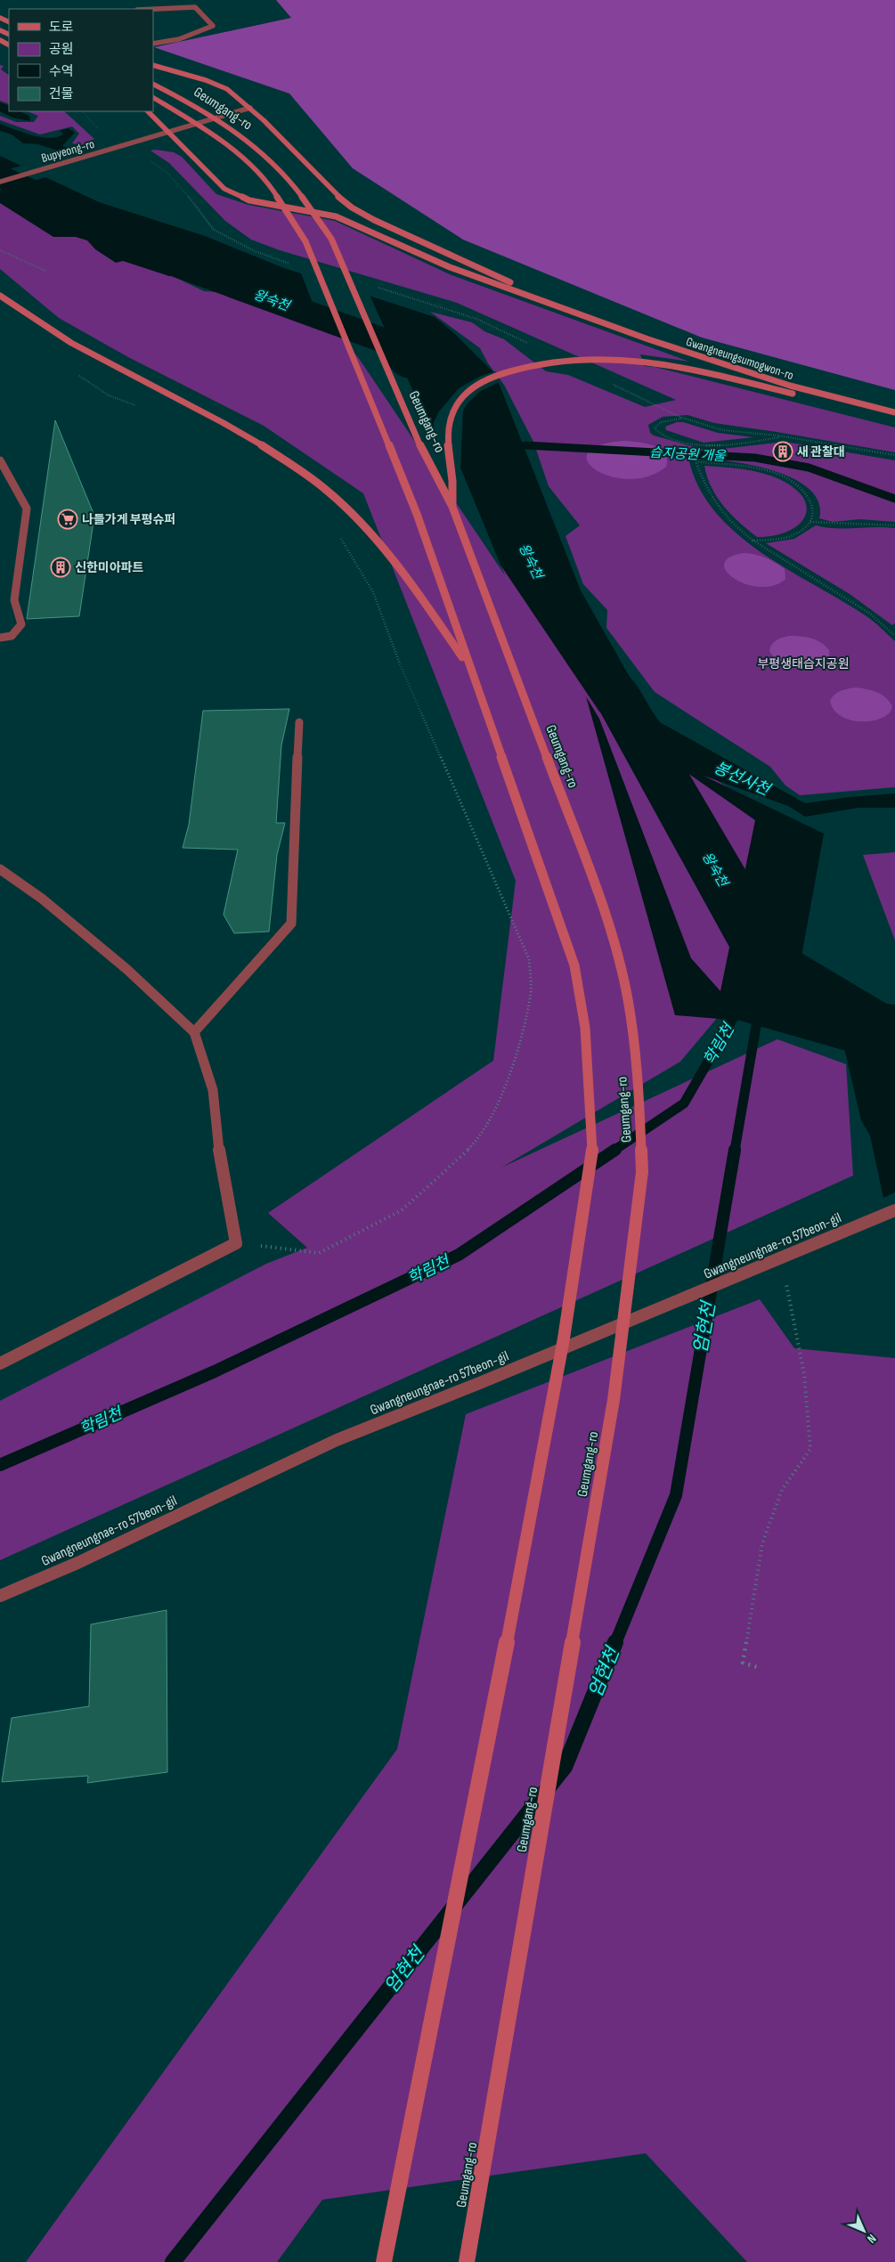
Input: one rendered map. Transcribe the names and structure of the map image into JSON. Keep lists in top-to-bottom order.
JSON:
{
  "streets": {
    "main road": ["Geumgang-ro", "Gwangneungsumogwon-ro"],
    "street": ["Bupyeong-ro", "Gwangneungnae-ro 57beon-gil"]
  },
  "water": [
    "왕숙천",
    "습지공원 개울",
    "봉선사천",
    "학림천",
    "엄현천"
  ],
  "parks": ["부평생태습지공원"],
  "places": {
    "building": ["새 관찰대", "신한미아파트"],
    "supermarket": ["나들가게 부평슈퍼"]
  },
  "legend": [
    "도로",
    "공원",
    "수역",
    "건물"
  ],
  "north": "bottom right"
}
